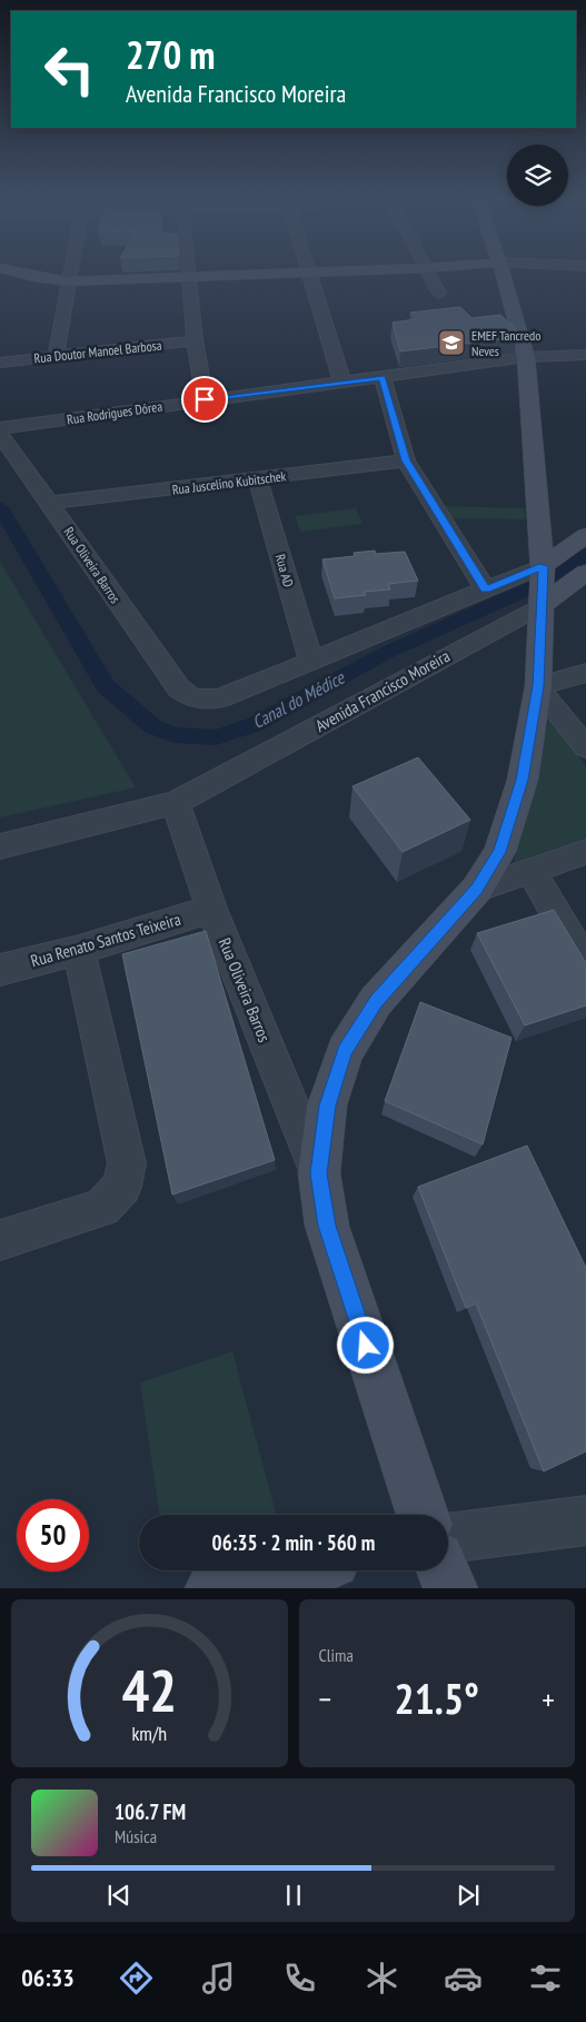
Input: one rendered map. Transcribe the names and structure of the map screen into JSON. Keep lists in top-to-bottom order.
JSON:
{
  "streets": {
    "main road": ["Avenida Francisco Moreira"],
    "street": [
      "Rua Doutor Manoel Barbosa",
      "Rua Rodrigues Dórea",
      "Rua Juscelino Kubitschek",
      "Rua Oliveira Barros",
      "Rua AD",
      "Rua Renato Santos Teixeira"
    ]
  },
  "crossings": [
    ["Rua Juscelino Kubitschek", "Rua Oliveira Barros"],
    ["Rua Juscelino Kubitschek", "Rua AD"],
    ["Rua Oliveira Barros", "Avenida Francisco Moreira"],
    ["Rua Oliveira Barros", "Rua Renato Santos Teixeira"],
    ["Rua AD", "Avenida Francisco Moreira"]
  ],
  "water": ["Canal do Médice"],
  "places": {
    "school or university": ["EMEF Tancredo Neves"]
  },
  "page": {
    "turn": ["270 m", "Avenida Francisco Moreira"],
    "limit": "50",
    "trip": "06:35 · 2 min · 560 m",
    "tile": "Clima",
    "heat": ["−", "21.5°", "+"],
    "song": ["106.7 FM", "Música"],
    "tabs": "06:33",
    "gauge": ["42", "km/h"]
  }
}
